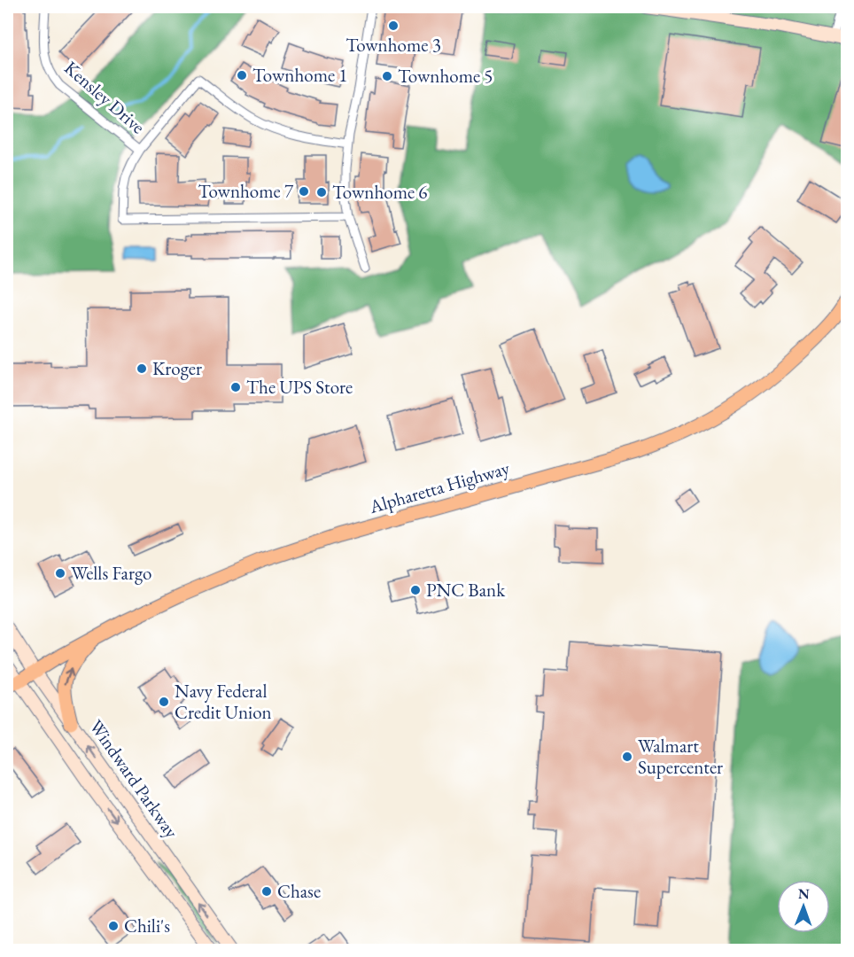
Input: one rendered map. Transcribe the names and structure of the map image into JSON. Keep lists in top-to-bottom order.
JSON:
{
  "streets": {
    "main road": ["Alpharetta Highway", "Windward Parkway"],
    "street": ["Kensley Drive"]
  },
  "crossings": [
    ["Alpharetta Highway", "Windward Parkway"]
  ],
  "places": [
    "Townhome 3",
    "Townhome 1",
    "Townhome 5",
    "Townhome 7",
    "Townhome 6",
    "Kroger",
    "The UPS Store",
    "Wells Fargo",
    "PNC Bank",
    "Navy Federal Credit Union",
    "Walmart Supercenter",
    "Chase",
    "Chili's"
  ],
  "north": "top"
}
